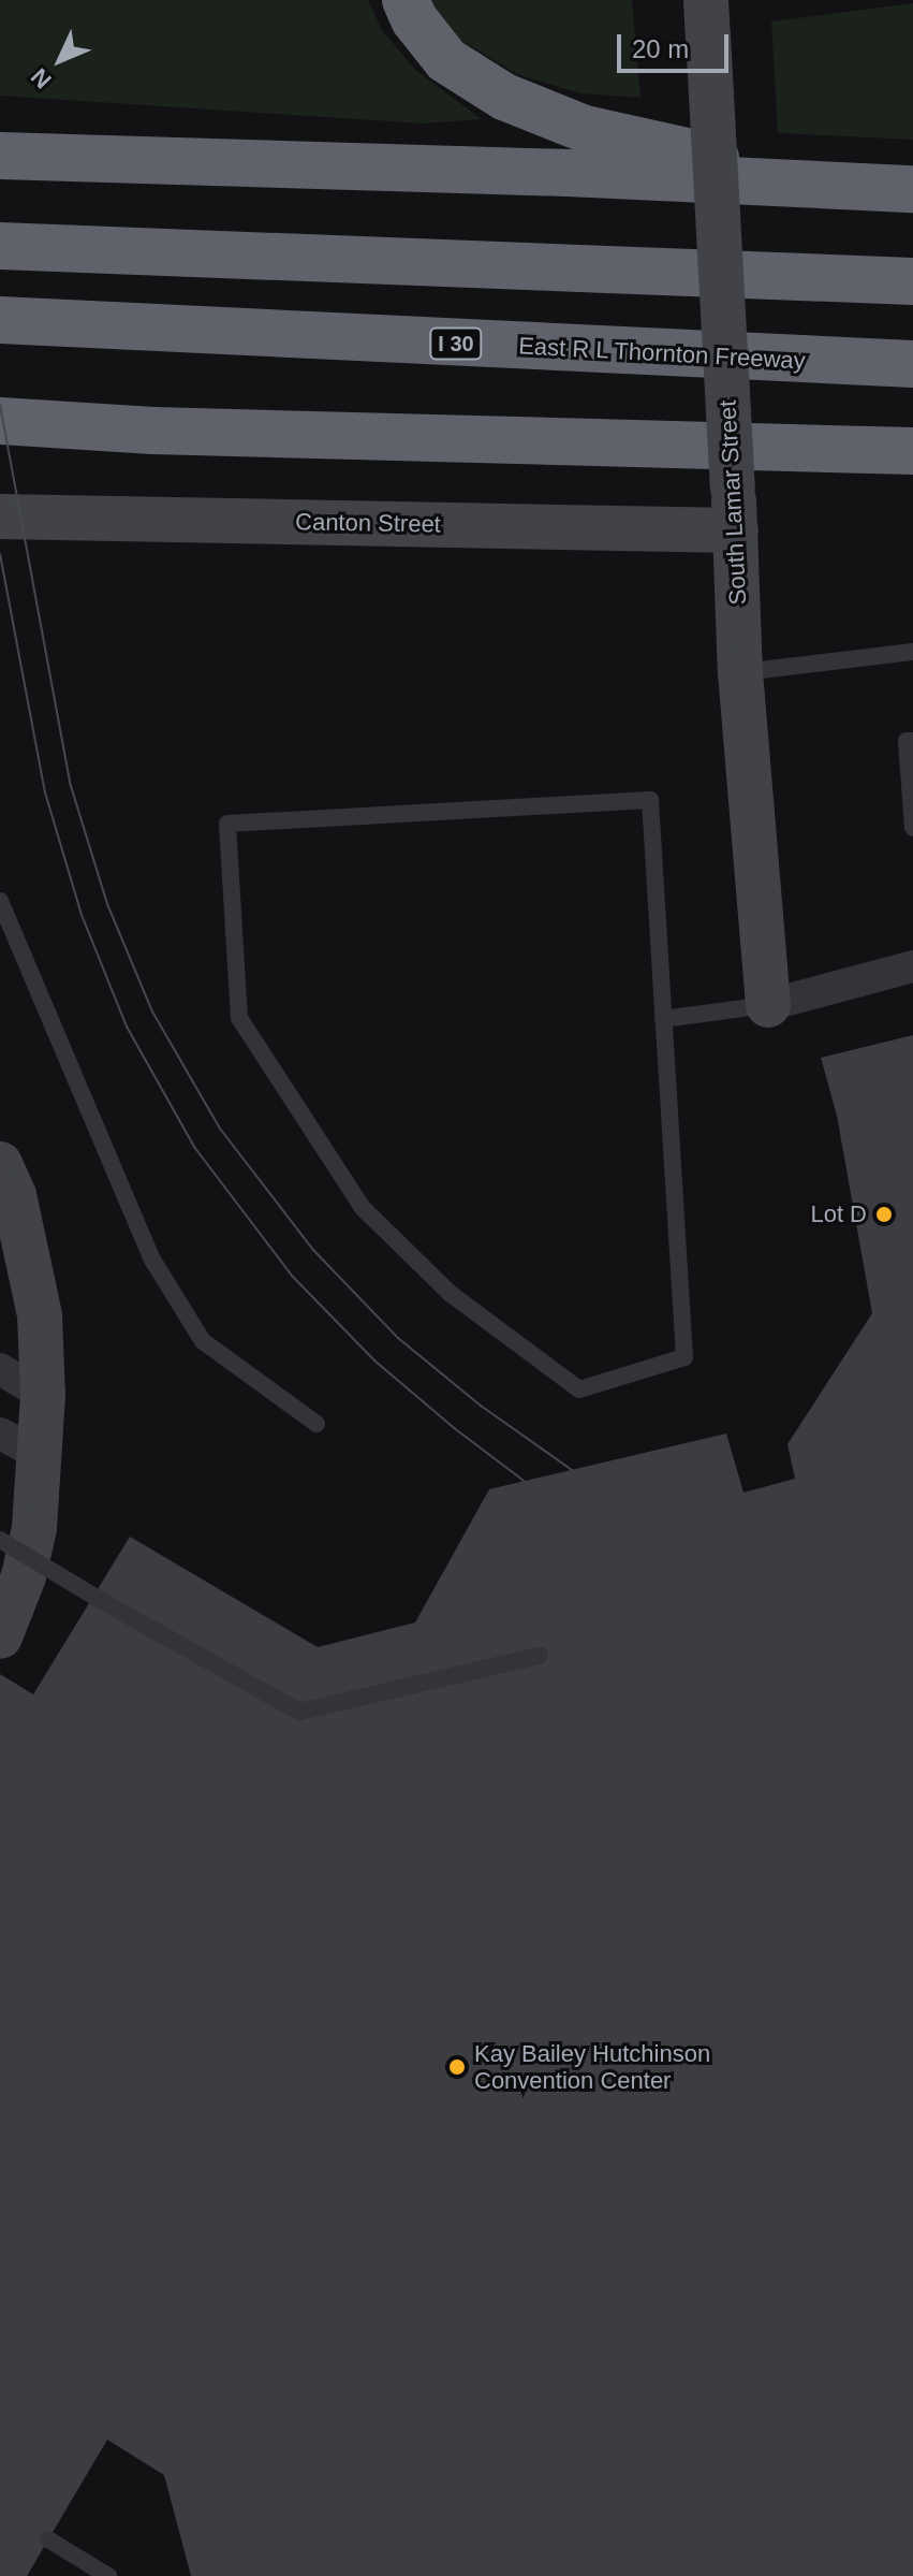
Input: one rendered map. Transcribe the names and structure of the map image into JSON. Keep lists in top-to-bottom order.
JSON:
{
  "streets": {
    "highway": ["I 30", "East R L Thornton Freeway"],
    "main road": ["South Lamar Street", "Canton Street"]
  },
  "crossings": [
    ["South Lamar Street", "Canton Street"]
  ],
  "places": ["Lot D", "Kay Bailey Hutchinson Convention Center"],
  "scale_bar": "20 m",
  "north": "bottom left"
}
